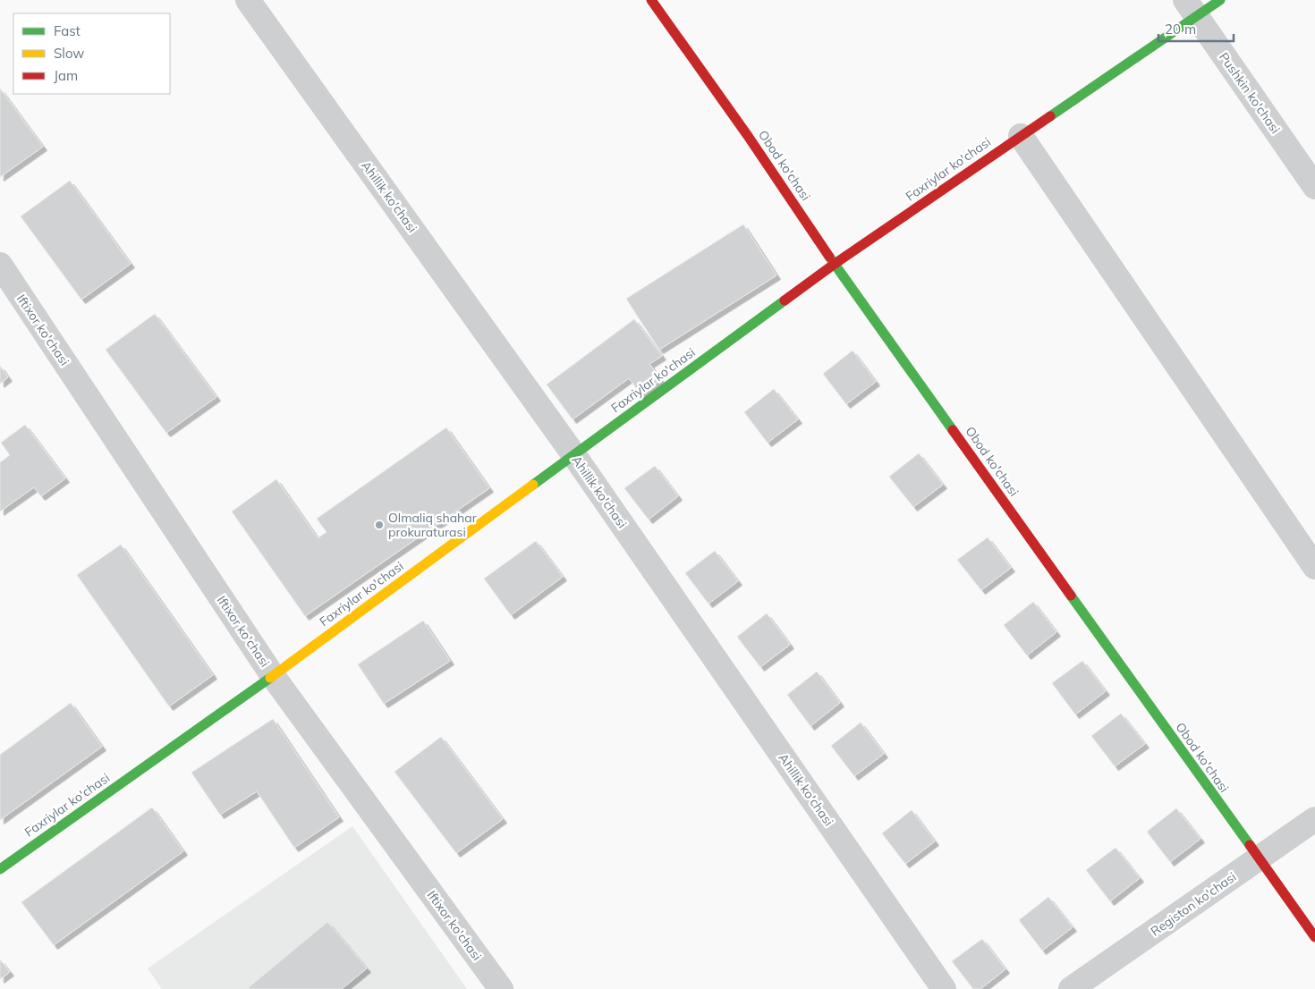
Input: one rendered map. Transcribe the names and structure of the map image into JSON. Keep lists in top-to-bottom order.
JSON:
{
  "streets": {
    "street": [
      "Pushkin ko'chasi",
      "Obod ko'chasi",
      "Faxriylar ko'chasi",
      "Ahillik ko'chasi",
      "Iftixor ko'chasi",
      "Registon ko'chasi"
    ]
  },
  "crossings": [
    ["Pushkin ko'chasi", "Faxriylar ko'chasi"],
    ["Obod ko'chasi", "Faxriylar ko'chasi"],
    ["Obod ko'chasi", "Registon ko'chasi"],
    ["Faxriylar ko'chasi", "Ahillik ko'chasi"],
    ["Faxriylar ko'chasi", "Iftixor ko'chasi"]
  ],
  "places": ["Olmaliq shahar prokuraturasi"],
  "legend": ["Fast", "Slow", "Jam"],
  "scale_bar": "20 m"
}
